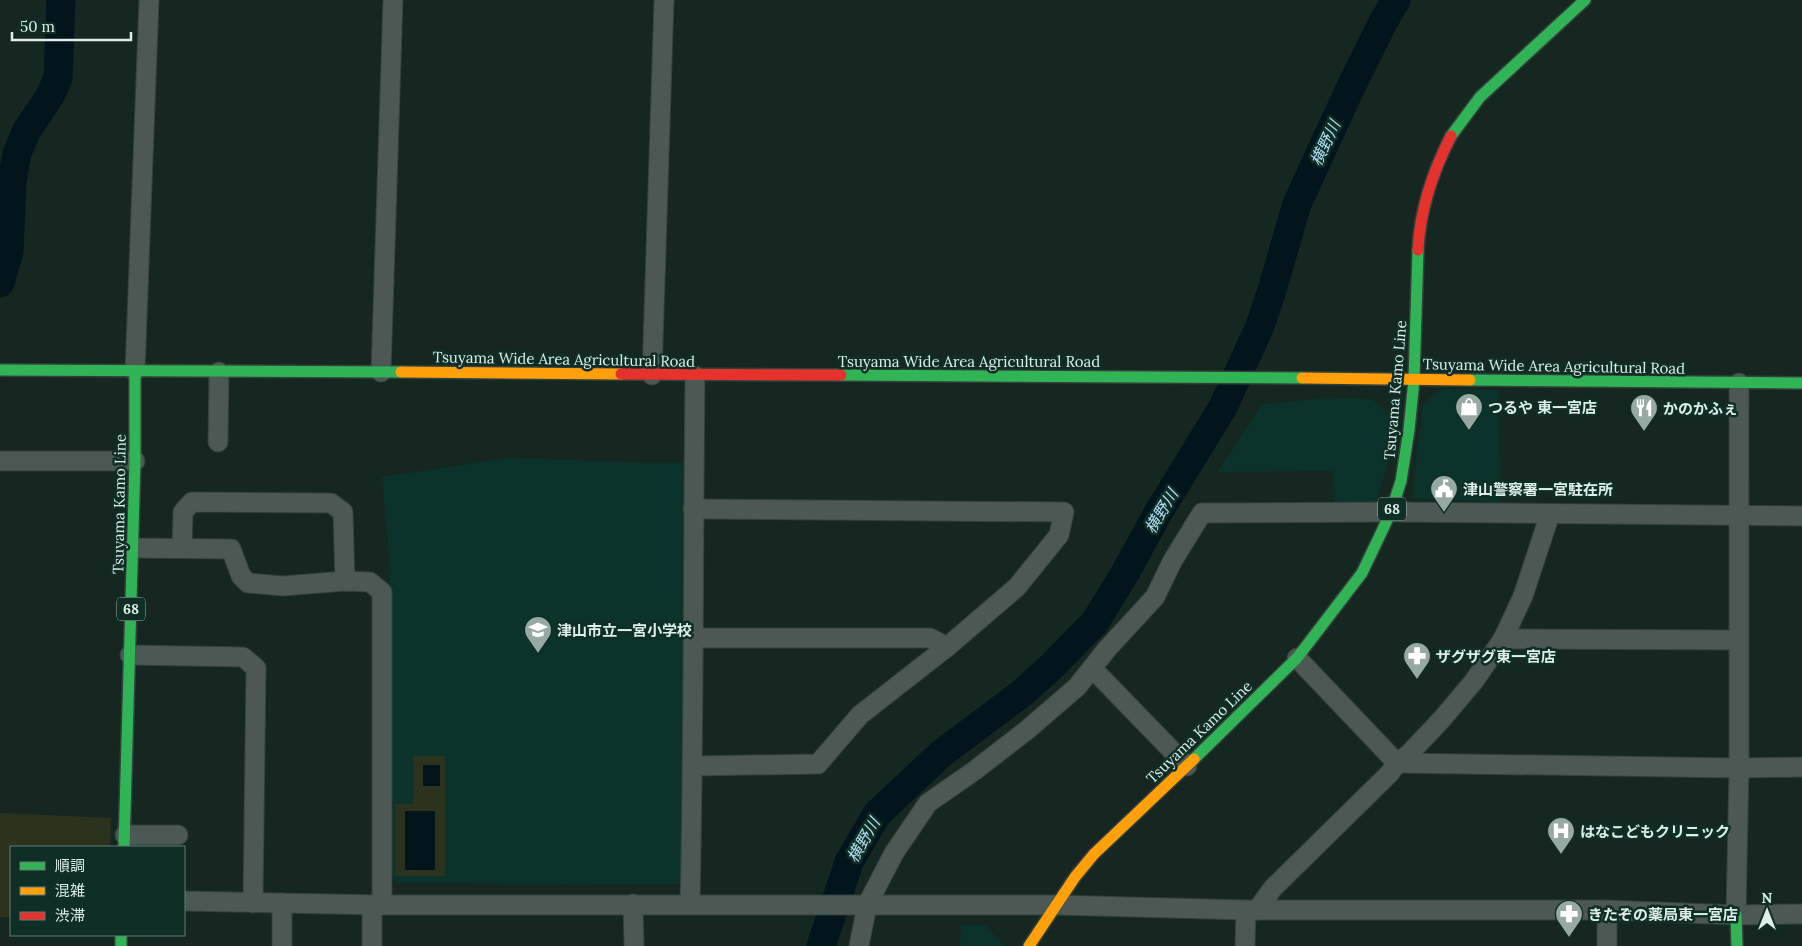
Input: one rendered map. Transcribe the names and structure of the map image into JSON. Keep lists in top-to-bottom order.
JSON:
{
  "streets": {
    "main road": ["Tsuyama Wide Area Agricultural Road", "Tsuyama Kamo Line", "68"]
  },
  "crossings": [
    ["Tsuyama Wide Area Agricultural Road", "Tsuyama Kamo Line"]
  ],
  "water": ["横野川"],
  "places": {
    "shop": ["つるや 東一宮店"],
    "restaurant": ["かのかふぇ"],
    "public building": ["津山警察署一宮駐在所"],
    "school or university": ["津山市立一宮小学校"],
    "pharmacy": ["ザグザグ東一宮店", "きたぞの薬局東一宮店"],
    "hospital": ["はなこどもクリニック"]
  },
  "legend": ["順調", "混雑", "渋滞"],
  "scale_bar": "50 m",
  "north": "top"
}
